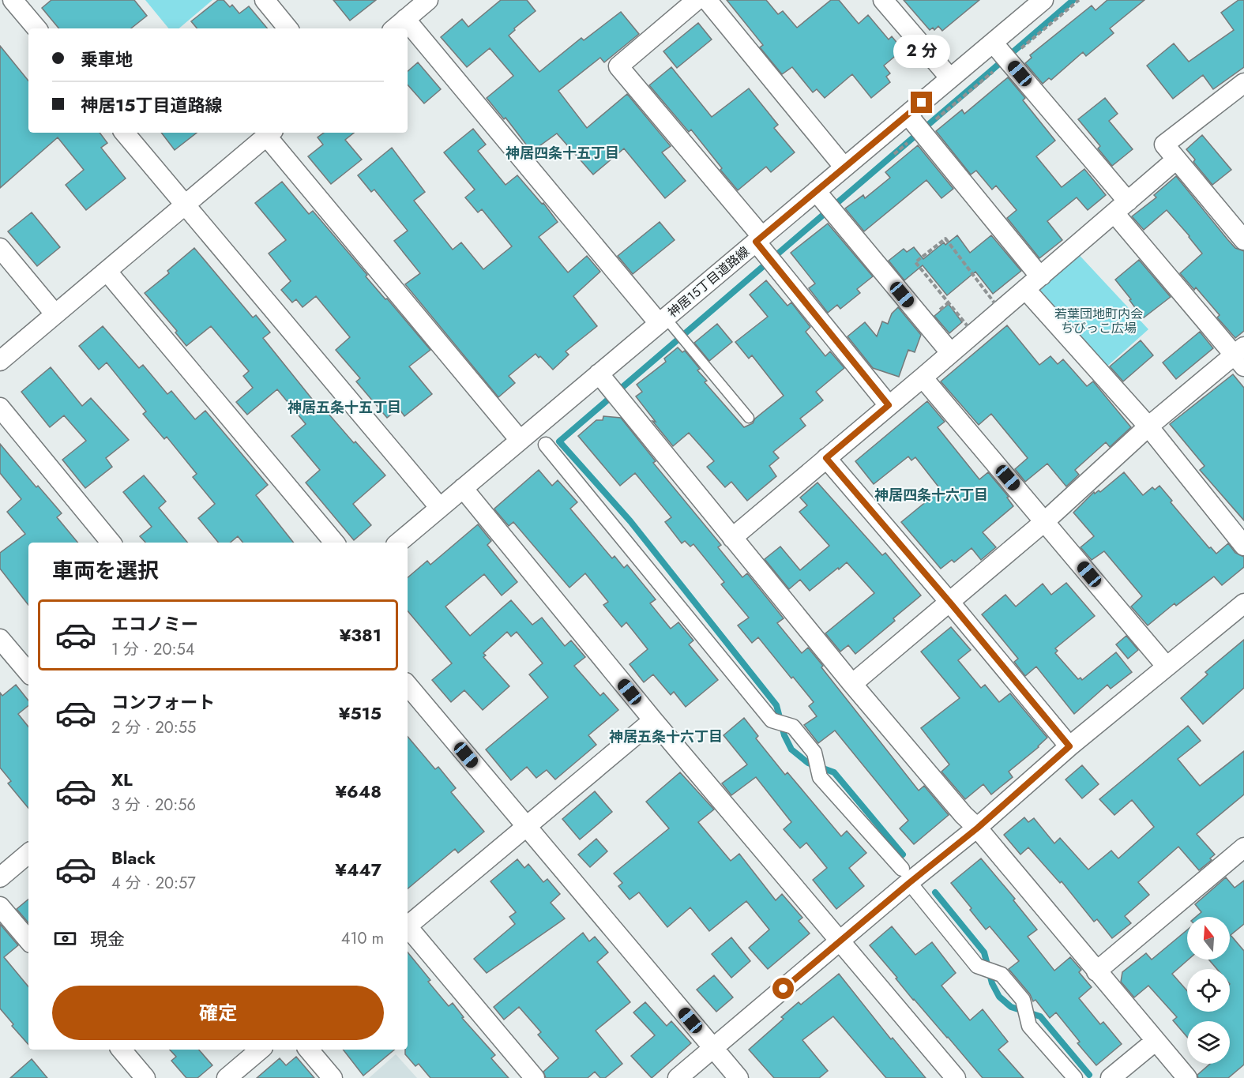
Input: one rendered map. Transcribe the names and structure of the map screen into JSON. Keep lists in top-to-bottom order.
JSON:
{
  "streets": {
    "street": ["神居15丁目道路線"]
  },
  "districts": [
    "神居四条十五丁目",
    "神居五条十五丁目",
    "神居四条十六丁目",
    "神居五条十六丁目"
  ],
  "parks": ["若葉団地町内会 ちびっこ広場"],
  "north": "top",
  "page": {
    "banner": ["乗車地", "神居15丁目道路線"],
    "bubble": "2 分",
    "heading": "車両を選択",
    "list": [
      {
        "name": "エコノミー",
        "note": "1 分 · 20:54",
        "value": "¥381"
      },
      {
        "name": "コンフォート",
        "note": "2 分 · 20:55",
        "value": "¥515"
      },
      {
        "name": "XL",
        "note": "3 分 · 20:56",
        "value": "¥648"
      },
      {
        "name": "Black",
        "note": "4 分 · 20:57",
        "value": "¥447"
      }
    ],
    "pay": ["現金", "410 m"],
    "buttons": "確定"
  }
}
